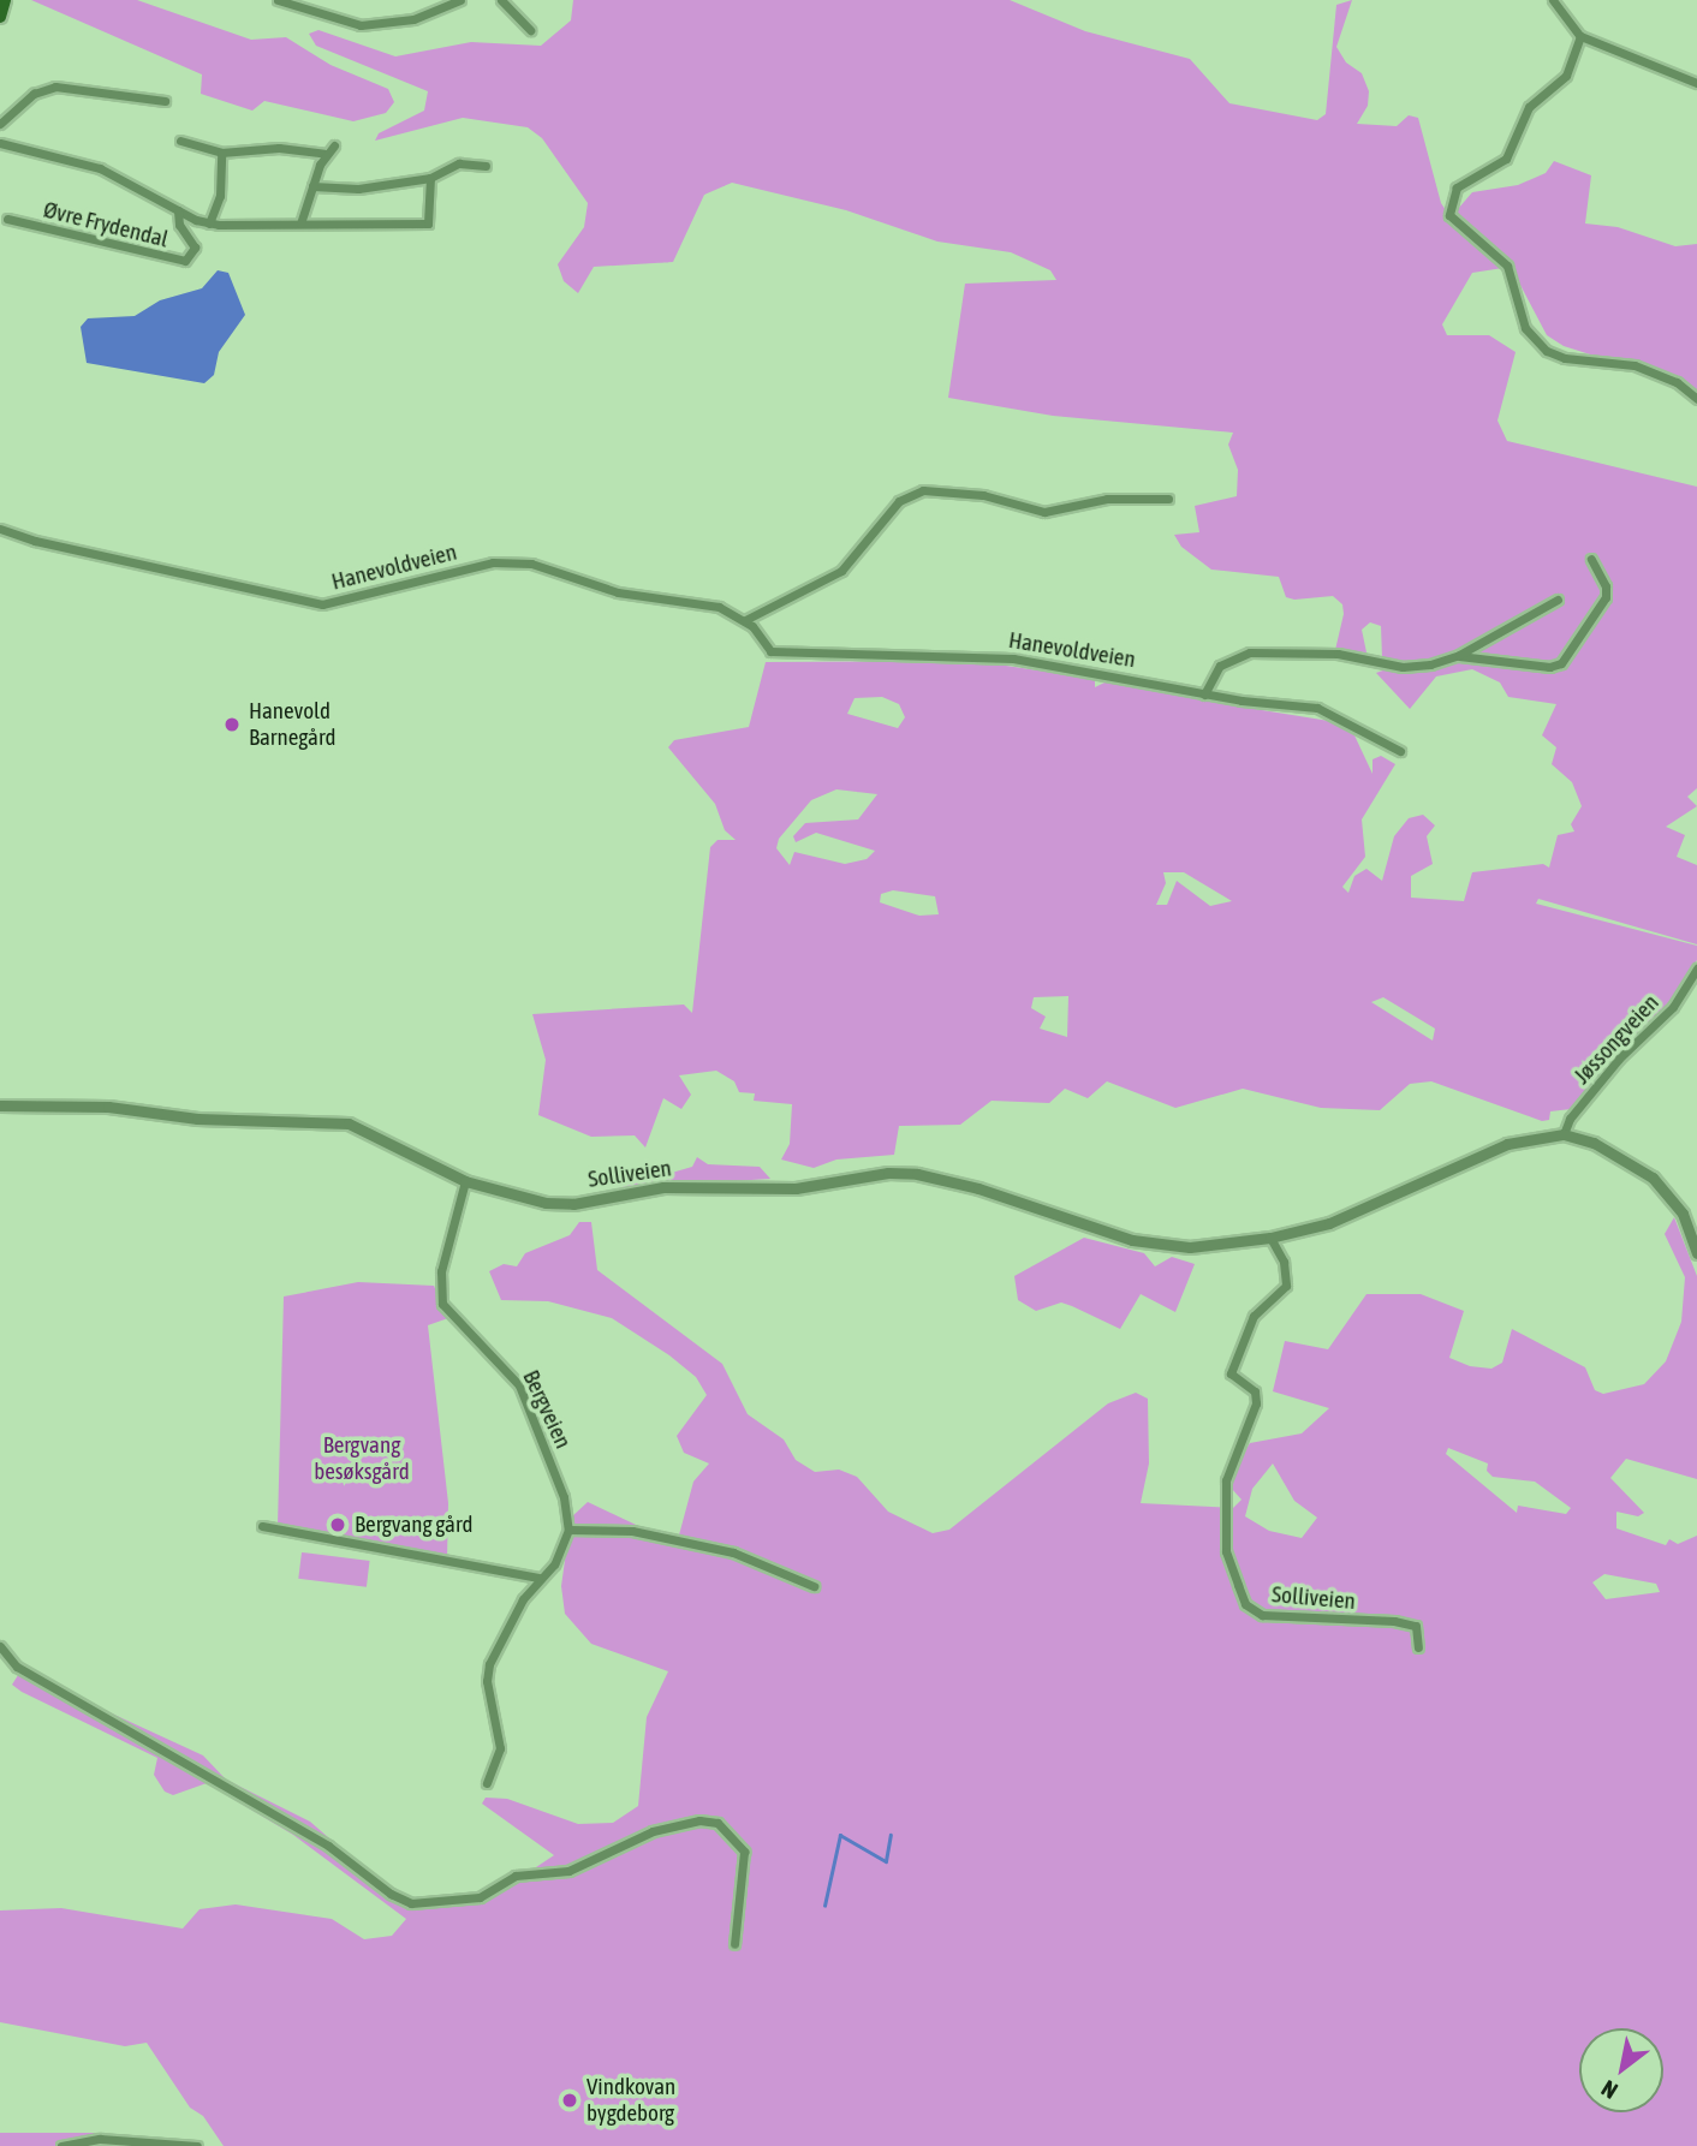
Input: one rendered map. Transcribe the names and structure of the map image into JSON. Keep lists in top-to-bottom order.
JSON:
{
  "streets": {
    "street": [
      "Øvre Frydendal",
      "Hanevoldveien",
      "Jøssongveien",
      "Solliveien",
      "Bergveien"
    ]
  },
  "crossings": [
    ["Jøssongveien", "Solliveien"],
    ["Solliveien", "Bergveien"]
  ],
  "parks": ["Bergvang besøksgård"],
  "places": ["Hanevold Barnegård", "Bergvang gård", "Vindkovan bygdeborg"],
  "north": "bottom left"
}
